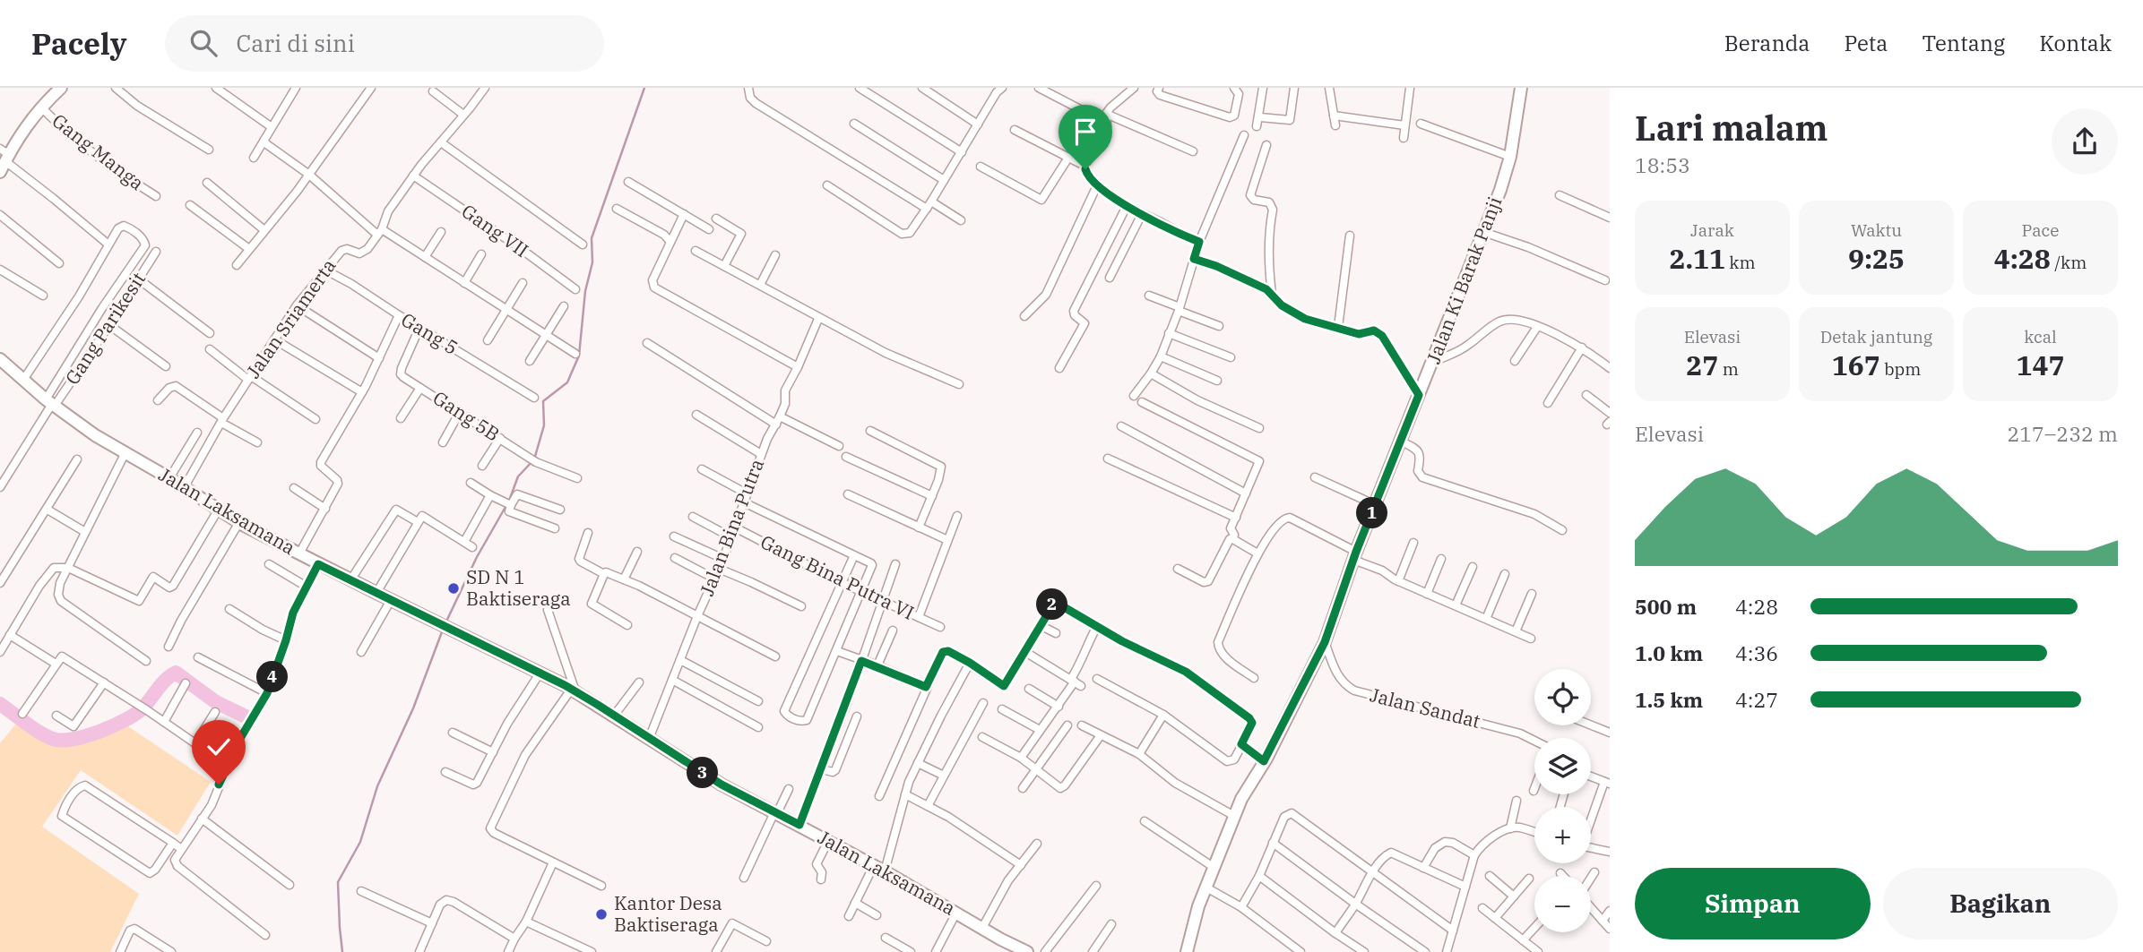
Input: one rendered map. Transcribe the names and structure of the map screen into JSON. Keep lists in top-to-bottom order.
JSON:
{
  "streets": {
    "main road": ["Jalan Ki Barak Panji", "Jalan Laksamana"],
    "street": [
      "Gang Manga",
      "Gang VII",
      "Jalan Sriamerta",
      "Gang Parikesit",
      "Gang 5",
      "Gang 5B",
      "Jalan Bina Putra",
      "Gang Bina Putra VI",
      "Jalan Sandat"
    ]
  },
  "crossings": [
    ["Gang VII", "Jalan Sriamerta"],
    ["Jalan Ki Barak Panji", "Jalan Sandat"],
    ["Jalan Sriamerta", "Gang 5"],
    ["Jalan Sriamerta", "Jalan Laksamana"],
    ["Gang Parikesit", "Jalan Laksamana"],
    ["Gang 5", "Gang 5B"],
    ["Jalan Laksamana", "Jalan Bina Putra"],
    ["Jalan Bina Putra", "Gang Bina Putra VI"]
  ],
  "places": ["SD N 1 Baktiseraga", "Kantor Desa Baktiseraga"],
  "page": {
    "header": "Pacely",
    "search": "Cari di sini",
    "nav": [
      "Beranda",
      "Peta",
      "Tentang",
      "Kontak"
    ],
    "heading": ["Lari malam", "18:53"],
    "stats": [
      ["Jarak", "2.11 km"],
      ["Waktu", "9:25"],
      ["Pace", "4:28 /km"],
      ["Elevasi", "27 m"],
      ["Detak jantung", "167 bpm"],
      ["kcal", "147"]
    ],
    "chart": ["Elevasi", "217–232 m"],
    "pins": [
      "1",
      "2",
      "4",
      "3"
    ],
    "list": [
      {
        "name": "500 m",
        "note": "4:28"
      },
      {
        "name": "1.0 km",
        "note": "4:36"
      },
      {
        "name": "1.5 km",
        "note": "4:27"
      }
    ],
    "map_buttons": ["+", "−"],
    "buttons": ["Simpan", "Bagikan"]
  }
}
